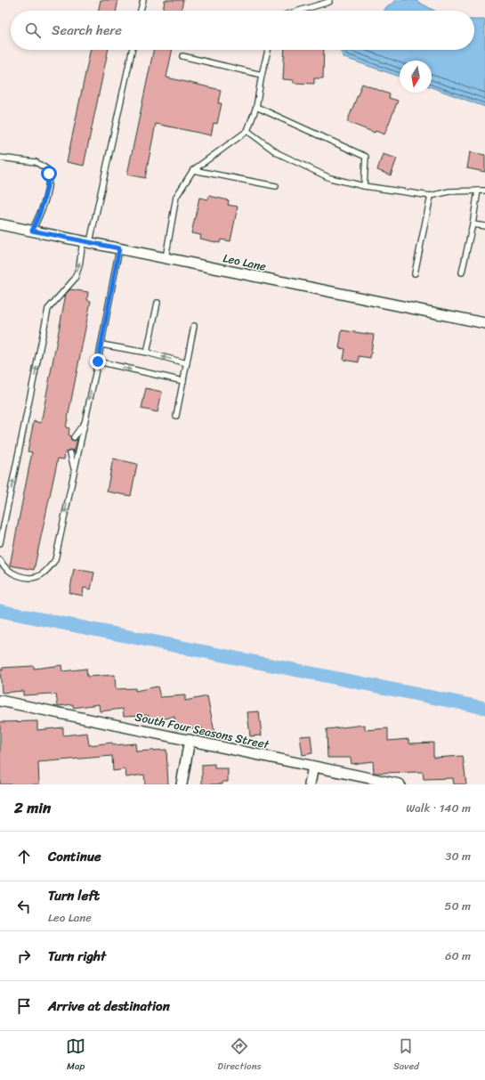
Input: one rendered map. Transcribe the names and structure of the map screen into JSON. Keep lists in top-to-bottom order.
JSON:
{
  "streets": {
    "street": ["Leo Lane", "South Four Seasons Street"]
  },
  "north": "bottom",
  "page": {
    "search": "Search here",
    "heading": ["2 min", "Walk · 140 m"],
    "list": [
      ["Continue", "30 m"],
      ["Turn left", "Leo Lane", "50 m"],
      ["Turn right", "60 m"],
      "Arrive at destination"
    ],
    "nav": ["Map", "Directions", "Saved"]
  }
}
